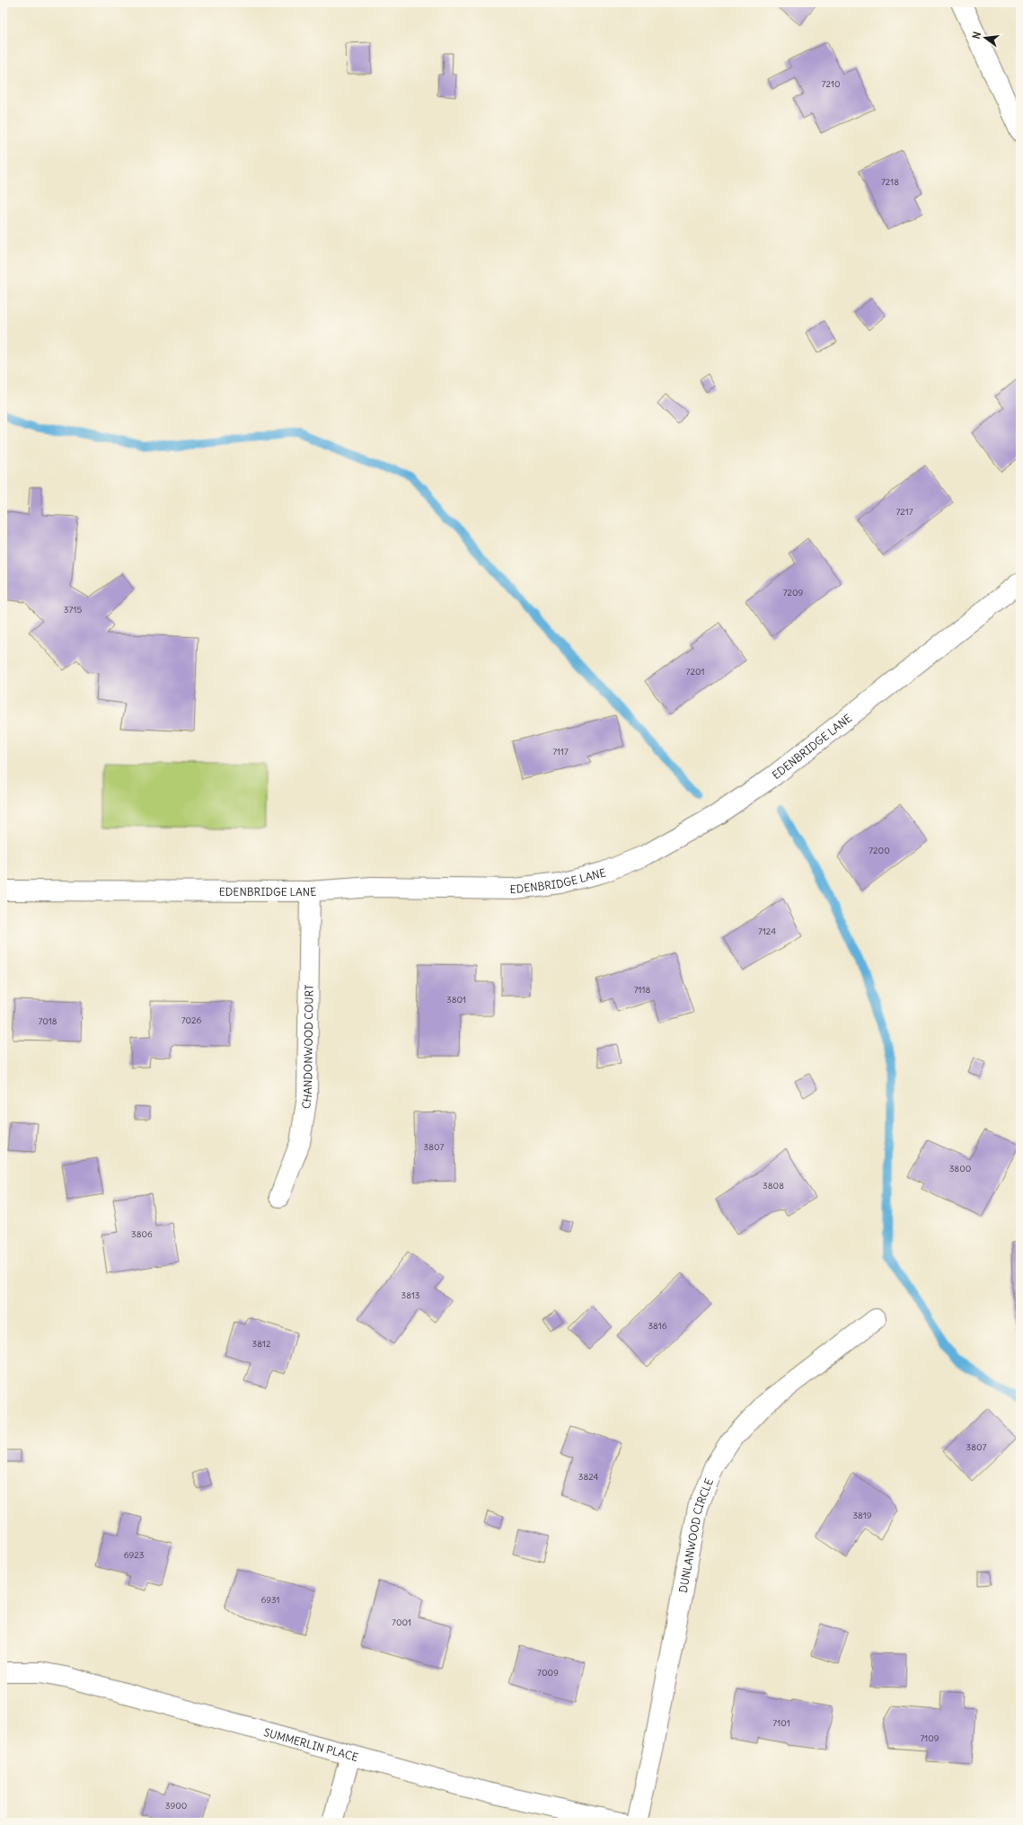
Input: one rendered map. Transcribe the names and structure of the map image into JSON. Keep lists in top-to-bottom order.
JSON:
{
  "streets": {
    "street": [
      "EDENBRIDGE LANE",
      "CHANDONWOOD COURT",
      "DUNLANWOOD CIRCLE",
      "SUMMERLIN PLACE"
    ]
  },
  "crossings": [
    ["EDENBRIDGE LANE", "CHANDONWOOD COURT"]
  ],
  "house_numbers": [
    "7210",
    "7218",
    "7217",
    "7209",
    "3715",
    "7201",
    "7117",
    "7200",
    "7124",
    "7118",
    "3801",
    "7026",
    "7018",
    "3807",
    "3800",
    "3808",
    "3806",
    "3813",
    "3816",
    "3812",
    "3807",
    "3824",
    "3819",
    "6923",
    "6931",
    "7001",
    "7009",
    "7101",
    "7109",
    "3900"
  ],
  "north": "left"
}
